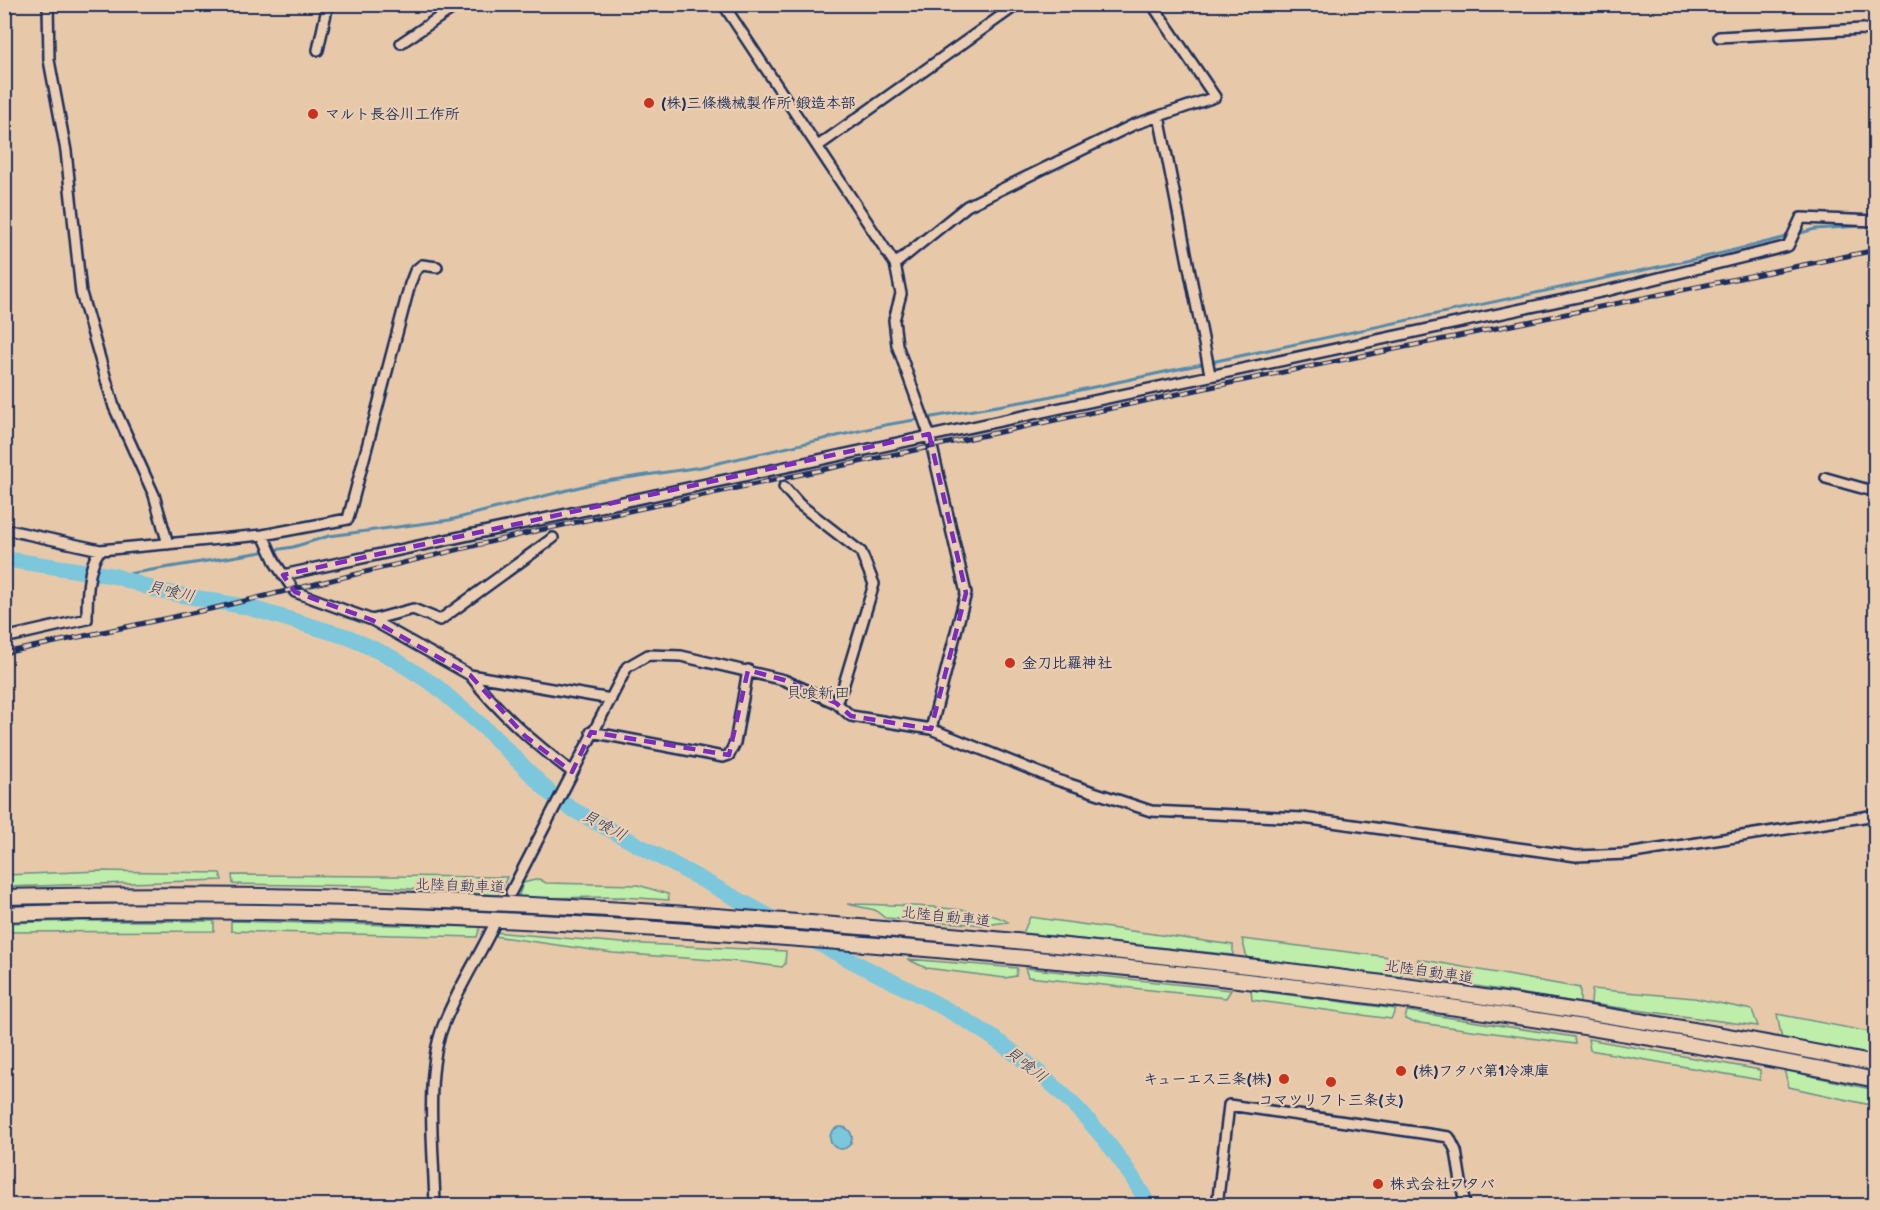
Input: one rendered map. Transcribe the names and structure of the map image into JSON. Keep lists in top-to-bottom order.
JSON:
{
  "streets": {
    "highway": ["北陸自動車道"]
  },
  "districts": ["貝喰新田"],
  "water": ["貝喰川"],
  "places": [
    "(株)三條機械製作所 鍛造本部",
    "マルト長谷川工作所",
    "金刀比羅神社",
    "(株)フタバ第1冷凍庫",
    "キューエス三条(株)",
    "コマツリフト三条(支)",
    "株式会社フタバ"
  ]
}
